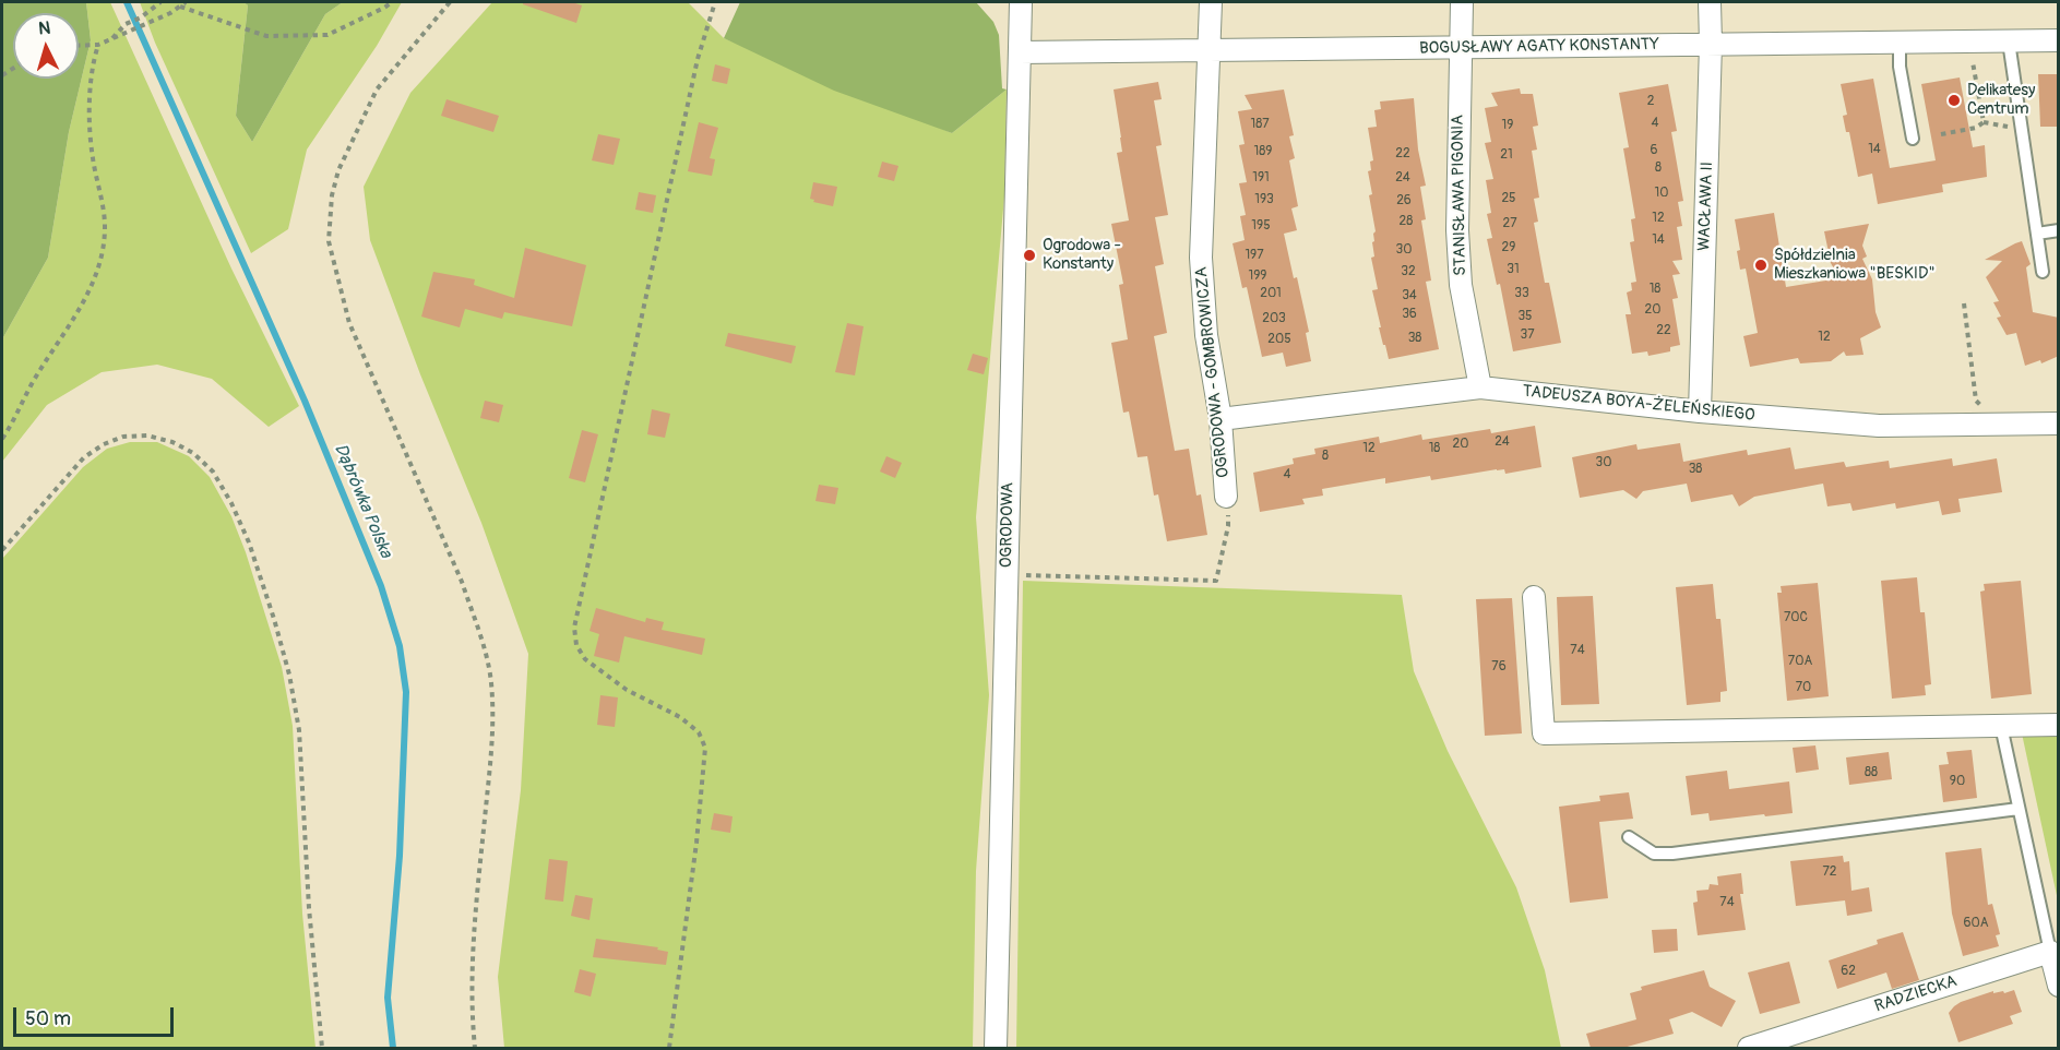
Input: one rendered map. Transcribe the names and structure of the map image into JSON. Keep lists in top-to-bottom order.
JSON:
{
  "streets": {
    "street": [
      "BOGUSŁAWY AGATY KONSTANTY",
      "STANISŁAWA PIGONIA",
      "WACŁAWA II",
      "OGRODOWA - GOMBROWICZA",
      "TADEUSZA BOYA-ŻELEŃSKIEGO",
      "OGRODOWA",
      "RADZIECKA"
    ]
  },
  "crossings": [
    ["BOGUSŁAWY AGATY KONSTANTY", "STANISŁAWA PIGONIA"],
    ["BOGUSŁAWY AGATY KONSTANTY", "WACŁAWA II"],
    ["BOGUSŁAWY AGATY KONSTANTY", "OGRODOWA - GOMBROWICZA"],
    ["BOGUSŁAWY AGATY KONSTANTY", "OGRODOWA"],
    ["STANISŁAWA PIGONIA", "TADEUSZA BOYA-ŻELEŃSKIEGO"],
    ["WACŁAWA II", "TADEUSZA BOYA-ŻELEŃSKIEGO"],
    ["OGRODOWA - GOMBROWICZA", "TADEUSZA BOYA-ŻELEŃSKIEGO"]
  ],
  "water": ["Dąbrówka Polska"],
  "places": ["Delikatesy Centrum", "Ogrodowa - Konstanty", "Spółdzielnia Mieszkaniowa \"BESKID\""],
  "house_numbers": [
    "2",
    "4",
    "187",
    "19",
    "14",
    "6",
    "189",
    "22",
    "21",
    "8",
    "191",
    "24",
    "10",
    "25",
    "193",
    "26",
    "12",
    "28",
    "27",
    "195",
    "14",
    "29",
    "30",
    "197",
    "31",
    "32",
    "199",
    "18",
    "201",
    "33",
    "34",
    "20",
    "36",
    "35",
    "203",
    "22",
    "37",
    "12",
    "38",
    "205",
    "24",
    "20",
    "12",
    "18",
    "8",
    "30",
    "38",
    "4",
    "70C",
    "74",
    "70A",
    "76",
    "70",
    "88",
    "90",
    "72",
    "74",
    "60A",
    "62"
  ],
  "scale_bar": "50 m",
  "north": "top"
}
